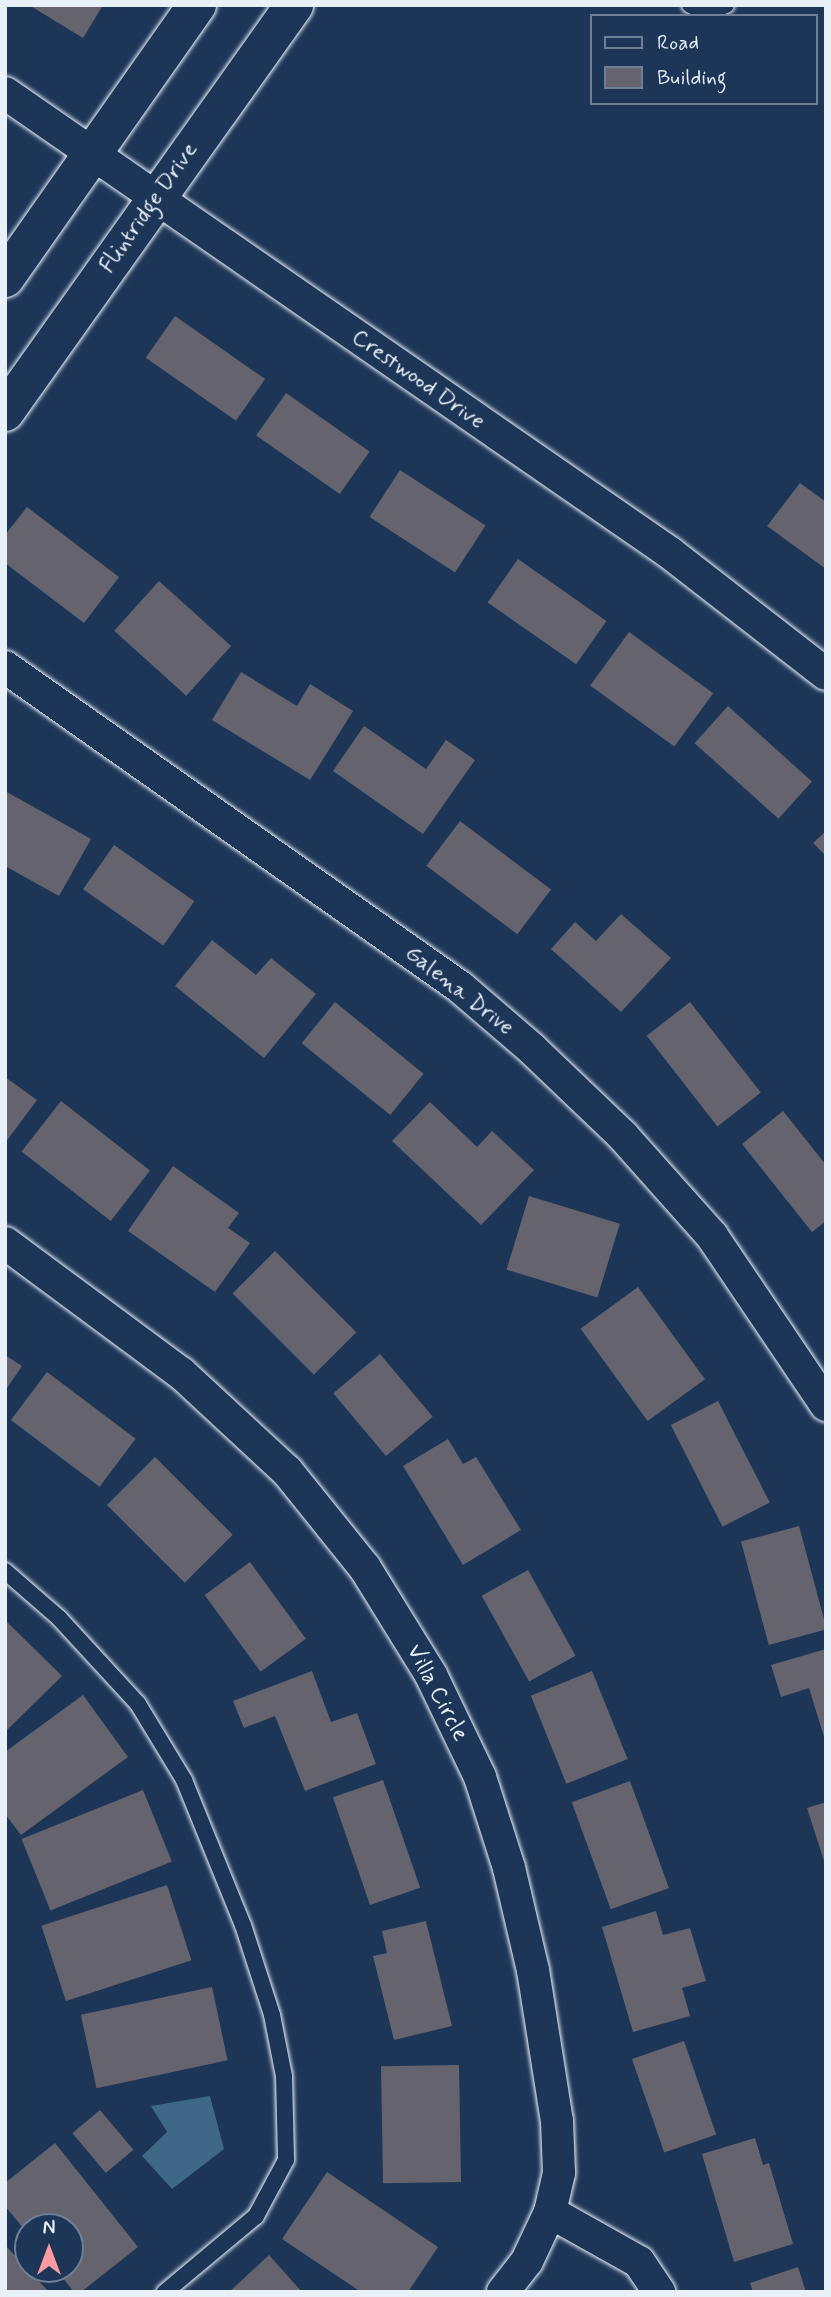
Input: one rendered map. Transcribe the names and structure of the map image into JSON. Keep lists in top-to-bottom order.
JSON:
{
  "streets": {
    "street": [
      "Flintridge Drive",
      "Crestwood Drive",
      "Galena Drive",
      "Villa Circle"
    ]
  },
  "crossings": [
    ["Flintridge Drive", "Crestwood Drive"]
  ],
  "legend": ["Road", "Building"],
  "north": "top"
}
